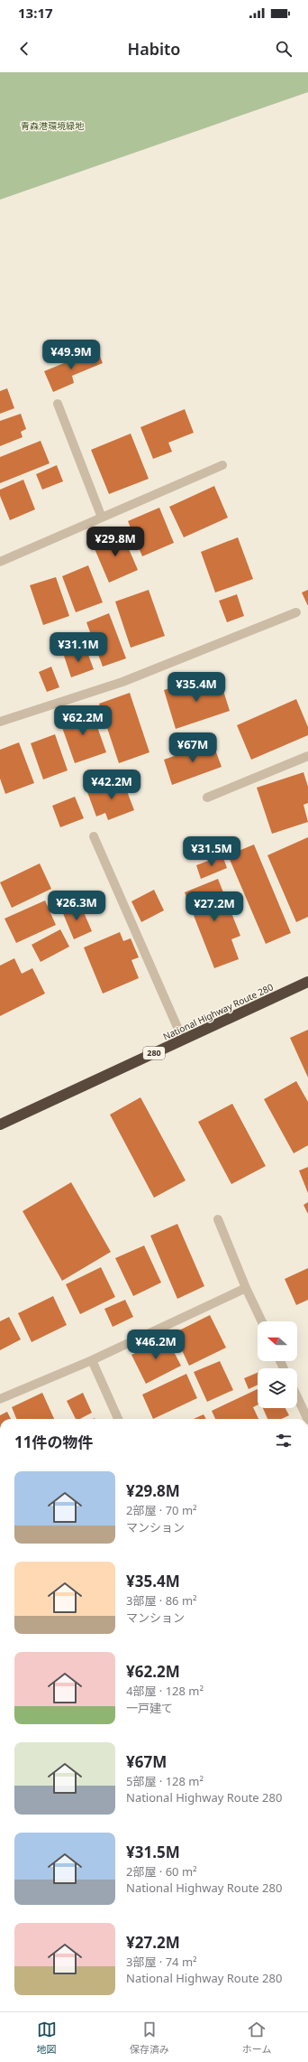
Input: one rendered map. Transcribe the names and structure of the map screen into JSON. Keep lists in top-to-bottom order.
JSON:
{
  "streets": {
    "highway": ["National Highway Route 280", "280"]
  },
  "parks": ["青森港環境緑地"],
  "north": "left",
  "page": {
    "status": "13:17",
    "header": "Habito",
    "price": [
      "¥49.9M",
      "¥29.8M",
      "¥31.1M",
      "¥35.4M",
      "¥62.2M",
      "¥67M",
      "¥42.2M",
      "¥31.5M",
      "¥26.3M",
      "¥27.2M",
      "¥46.2M"
    ],
    "heading": "11件の物件",
    "list": [
      {
        "name": "¥29.8M",
        "note": "2部屋 · 70 m² · マンション"
      },
      {
        "name": "¥35.4M",
        "note": "3部屋 · 86 m² · マンション"
      },
      {
        "name": "¥62.2M",
        "note": "4部屋 · 128 m² · 一戸建て"
      },
      {
        "name": "¥67M",
        "note": "5部屋 · 128 m² · National Highway Route 280"
      },
      {
        "name": "¥31.5M",
        "note": "2部屋 · 60 m² · National Highway Route 280"
      },
      {
        "name": "¥27.2M",
        "note": "3部屋 · 74 m² · National Highway Route 280"
      }
    ],
    "tabs": ["地図", "保存済み", "ホーム"]
  }
}
